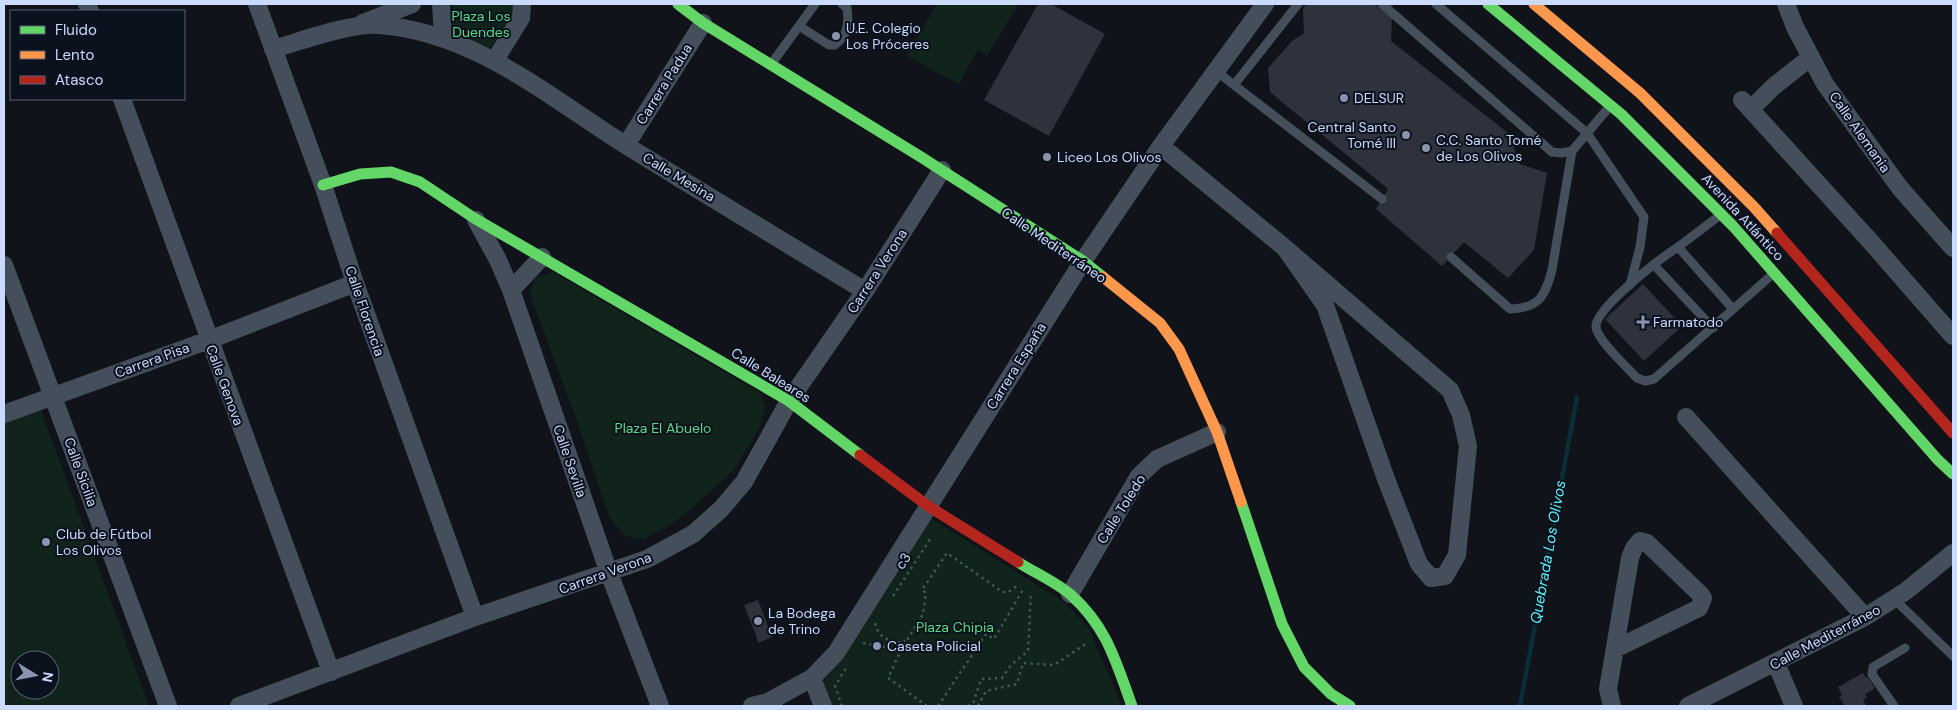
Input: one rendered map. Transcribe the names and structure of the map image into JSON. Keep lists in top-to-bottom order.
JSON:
{
  "streets": {
    "street": [
      "Carrera Padua",
      "Calle Alemania",
      "Calle Mesina",
      "Avenida Atlántico",
      "Calle Mediterráneo",
      "Carrera Verona",
      "Calle Florencia",
      "Carrera Pisa",
      "Carrera España",
      "Calle Baleares",
      "Calle Genova",
      "Calle Sevilla",
      "Calle Sicilia",
      "Calle Toledo"
    ],
    "path": ["c3"]
  },
  "crossings": [
    ["Carrera Padua", "Calle Mesina"],
    ["Carrera Padua", "Calle Mediterráneo"],
    ["Calle Mesina", "Carrera Verona"],
    ["Calle Mesina", "Calle Florencia"],
    ["Calle Mediterráneo", "Carrera Verona"],
    ["Calle Mediterráneo", "Carrera España"],
    ["Calle Mediterráneo", "Calle Toledo"],
    ["Carrera Verona", "Calle Florencia"],
    ["Carrera Verona", "Calle Baleares"],
    ["Carrera Verona", "Calle Genova"],
    ["Carrera Verona", "Calle Sevilla"],
    ["Calle Florencia", "Carrera Pisa"],
    ["Calle Florencia", "Calle Baleares"],
    ["Carrera Pisa", "Calle Genova"],
    ["Carrera Pisa", "Calle Sicilia"],
    ["Carrera España", "Calle Baleares"],
    ["Calle Baleares", "Calle Sevilla"],
    ["Calle Baleares", "Calle Toledo"]
  ],
  "water": ["Quebrada Los Olivos"],
  "parks": ["Plaza Los Duendes", "Plaza El Abuelo", "Plaza Chipia"],
  "places": {
    "other": [
      "U.E. Colegio Los Próceres",
      "DELSUR",
      "Central Santo Tomé III",
      "C.C. Santo Tomé de Los Olivos",
      "Liceo Los Olivos",
      "Club de Fútbol Los Olivos",
      "La Bodega de Trino",
      "Caseta Policial"
    ],
    "health": ["Farmatodo"]
  },
  "legend": ["Fluido", "Lento", "Atasco"],
  "north": "right"
}
